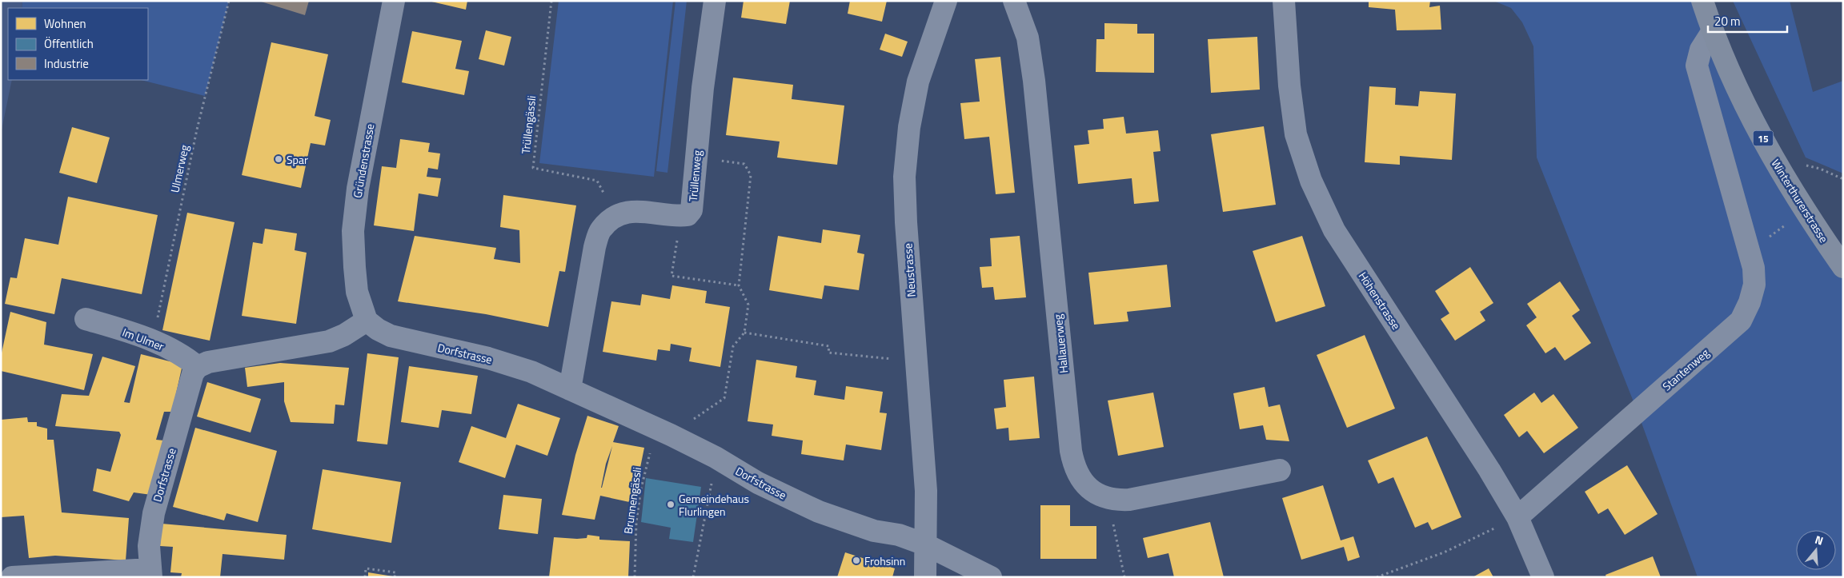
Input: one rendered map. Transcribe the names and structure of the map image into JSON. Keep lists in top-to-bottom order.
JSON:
{
  "streets": {
    "main road": ["15", "Winterthurerstrasse"],
    "street": [
      "Gründenstrasse",
      "Trüllenweg",
      "Neustrasse",
      "Höhenstrasse",
      "Im Ulmer",
      "Hallauerweg",
      "Dorfstrasse",
      "Stantenweg"
    ],
    "path": ["Trüllengässli", "Ulmerweg", "Brunnengässli"]
  },
  "crossings": [
    ["Trüllengässli", "Trüllenweg"],
    ["Gründenstrasse", "Dorfstrasse"],
    ["Ulmerweg", "Im Ulmer"],
    ["Trüllenweg", "Dorfstrasse"],
    ["Winterthurerstrasse", "Stantenweg"],
    ["Neustrasse", "Dorfstrasse"],
    ["Höhenstrasse", "Stantenweg"],
    ["Im Ulmer", "Dorfstrasse"],
    ["Dorfstrasse", "Brunnengässli"]
  ],
  "places": ["Spar", "Gemeindehaus Flurlingen", "Frohsinn"],
  "legend": ["Wohnen", "Öffentlich", "Industrie"],
  "scale_bar": "20 m",
  "north": "top"
}
